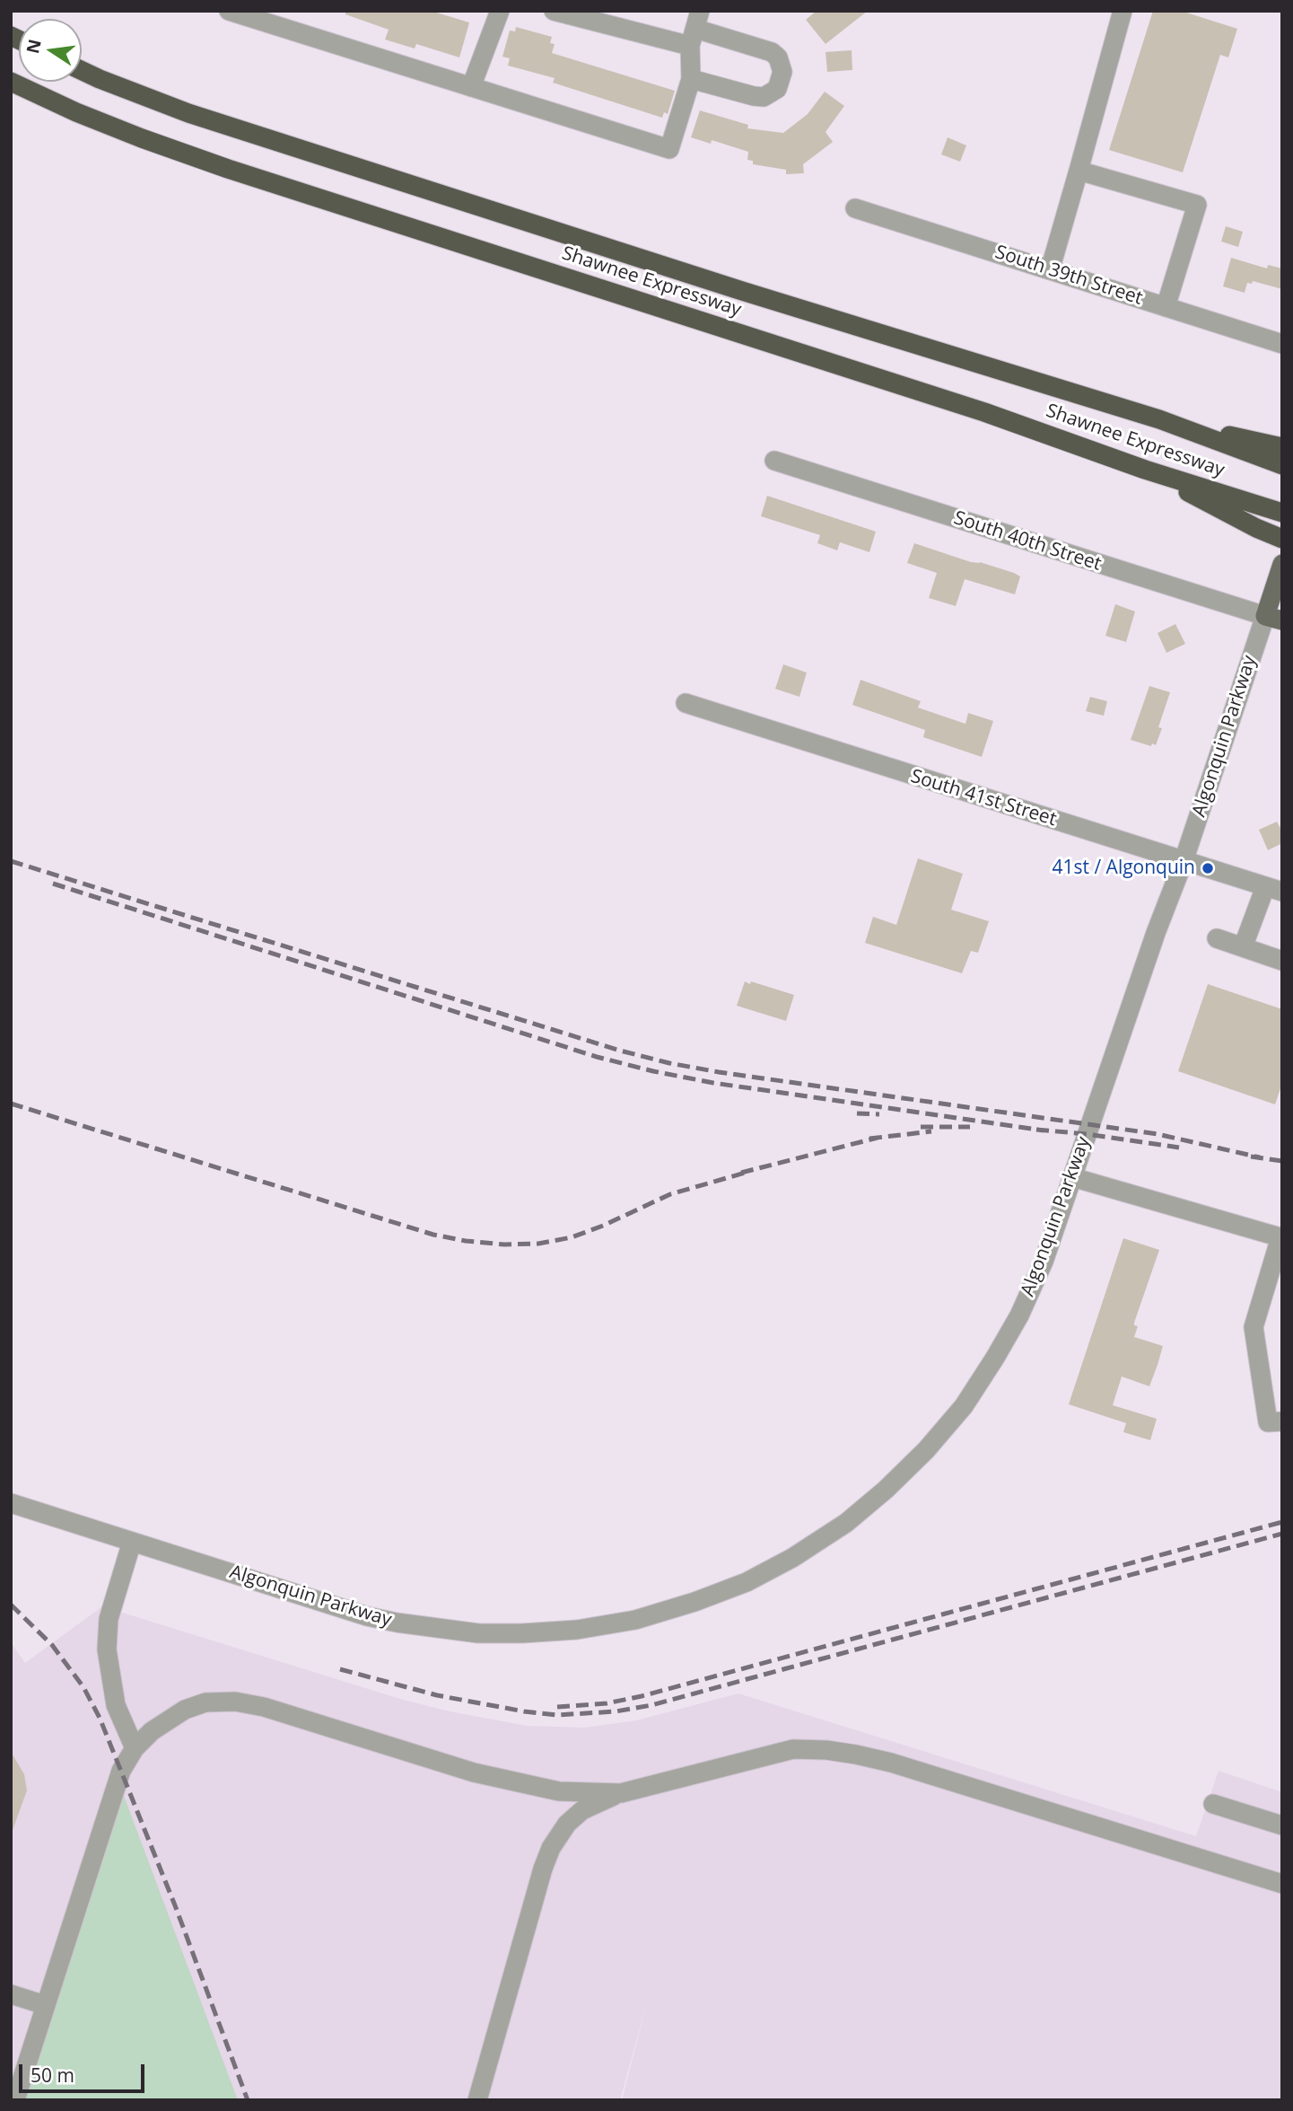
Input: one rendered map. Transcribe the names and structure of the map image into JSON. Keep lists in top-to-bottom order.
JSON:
{
  "streets": {
    "highway": ["Shawnee Expressway"],
    "main road": ["Algonquin Parkway"],
    "street": ["South 39th Street", "South 40th Street", "South 41st Street"]
  },
  "crossings": [
    ["South 40th Street", "Algonquin Parkway"],
    ["Algonquin Parkway", "South 41st Street"]
  ],
  "places": ["41st / Algonquin"],
  "scale_bar": "50 m",
  "north": "left"
}
